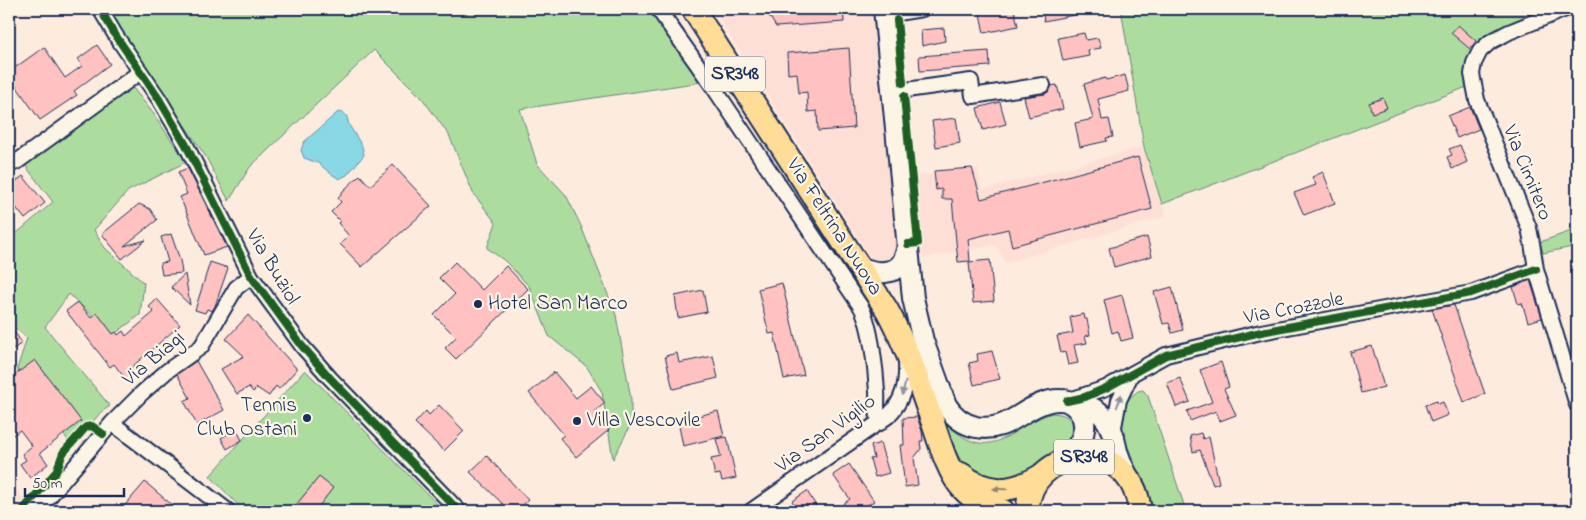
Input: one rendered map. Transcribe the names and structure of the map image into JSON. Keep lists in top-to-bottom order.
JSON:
{
  "streets": {
    "main road": ["SR348", "Via Feltrina Nuova"],
    "street": [
      "Via Cimitero",
      "Via Buziol",
      "Via Crozzole",
      "Via Biagi",
      "Via San Vigilio"
    ]
  },
  "crossings": [
    ["SR348", "Via Feltrina Nuova"],
    ["Via Cimitero", "Via Crozzole"],
    ["Via Feltrina Nuova", "Via San Vigilio"],
    ["Via Buziol", "Via Biagi"]
  ],
  "places": ["Hotel San Marco", "Tennis Club Ostani", "Villa Vescovile"],
  "scale_bar": "50 m"
}
